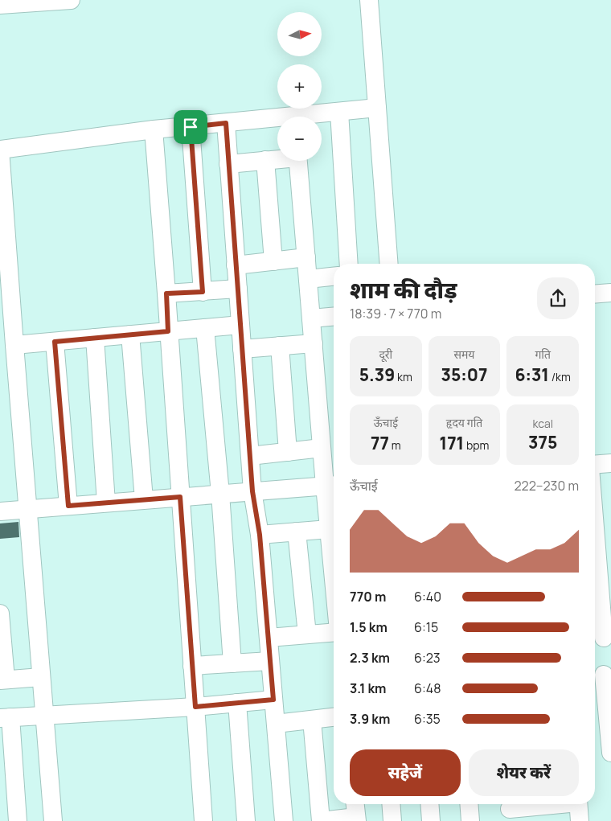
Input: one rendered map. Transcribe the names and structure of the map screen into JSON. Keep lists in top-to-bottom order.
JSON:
{
  "north": "right",
  "page": {
    "map_buttons": ["+", "−"],
    "heading": ["शाम की दौड़", "18:39 · 7 × 770 m"],
    "stats": [
      ["दूरी", "5.39 km"],
      ["समय", "35:07"],
      ["गति", "6:31 /km"],
      ["ऊँचाई", "77 m"],
      ["हृदय गति", "171 bpm"],
      ["kcal", "375"]
    ],
    "chart": ["ऊँचाई", "222–230 m"],
    "list": [
      {
        "name": "770 m",
        "note": "6:40"
      },
      {
        "name": "1.5 km",
        "note": "6:15"
      },
      {
        "name": "2.3 km",
        "note": "6:23"
      },
      {
        "name": "3.1 km",
        "note": "6:48"
      },
      {
        "name": "3.9 km",
        "note": "6:35"
      }
    ],
    "buttons": ["सहेजें", "शेयर करें"]
  }
}
